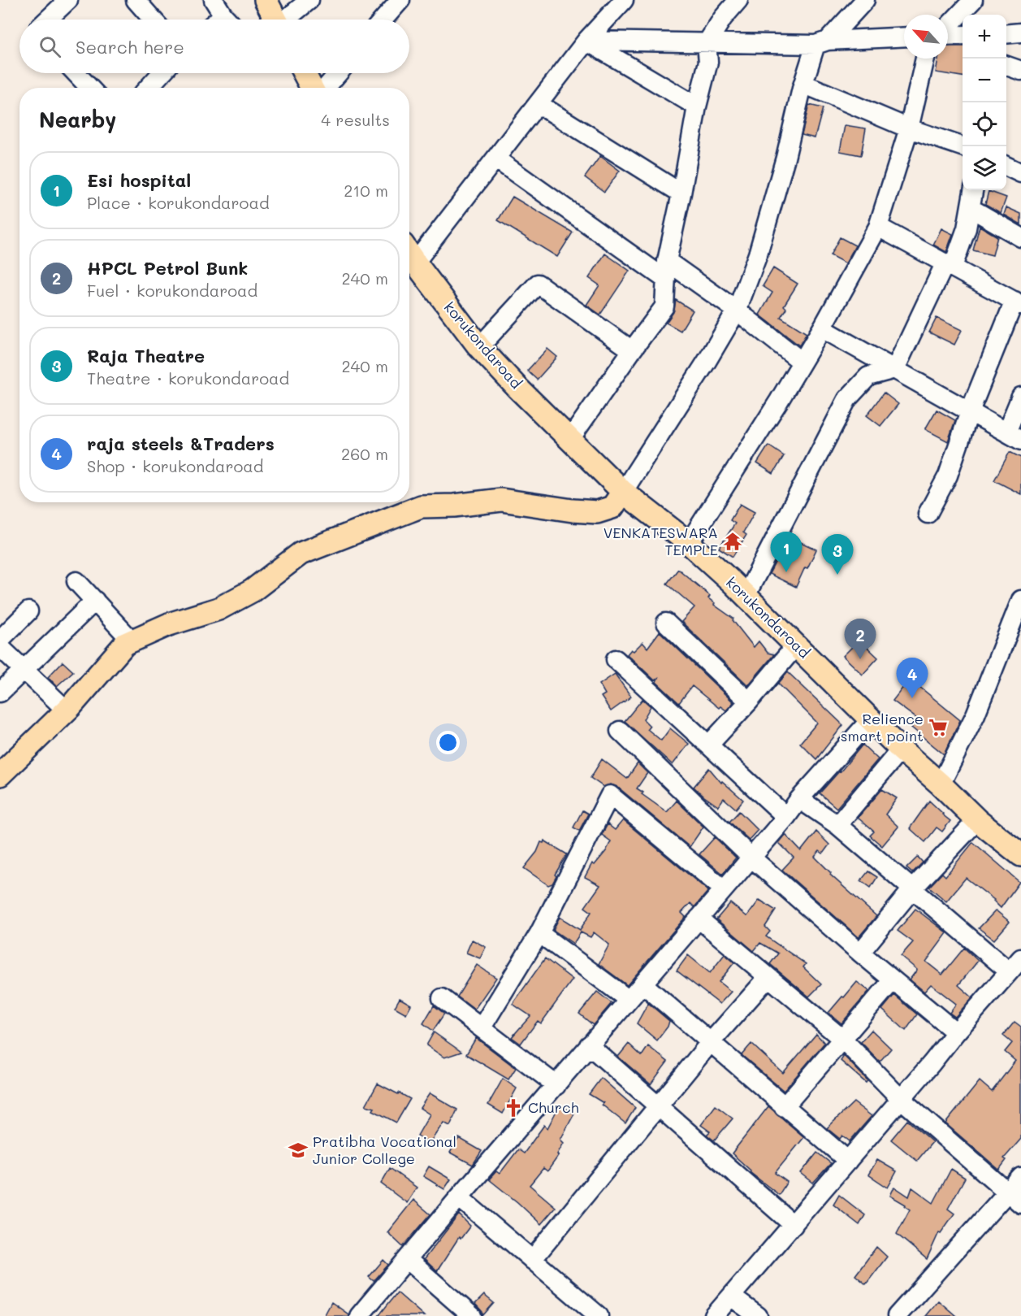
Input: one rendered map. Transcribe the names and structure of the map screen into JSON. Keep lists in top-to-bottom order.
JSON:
{
  "streets": {
    "main road": ["korukondaroad"]
  },
  "places": {
    "temple": ["VENKATESWARA TEMPLE"],
    "supermarket": ["Relience smart point"],
    "church": ["Church"],
    "school or university": ["Pratibha Vocational Junior College"]
  },
  "north": "top left",
  "page": {
    "map_buttons": ["+", "−"],
    "search": "Search here",
    "heading": ["Nearby", "4 results"],
    "list": [
      {
        "mark": "1",
        "name": "Esi hospital",
        "note": "Place · korukondaroad",
        "value": "210 m"
      },
      {
        "mark": "2",
        "name": "HPCL Petrol Bunk",
        "note": "Fuel · korukondaroad",
        "value": "240 m"
      },
      {
        "mark": "3",
        "name": "Raja Theatre",
        "note": "Theatre · korukondaroad",
        "value": "240 m"
      },
      {
        "mark": "4",
        "name": "raja steels &Traders",
        "note": "Shop · korukondaroad",
        "value": "260 m"
      }
    ],
    "pins": [
      "1",
      "3",
      "2",
      "4"
    ]
  }
}
